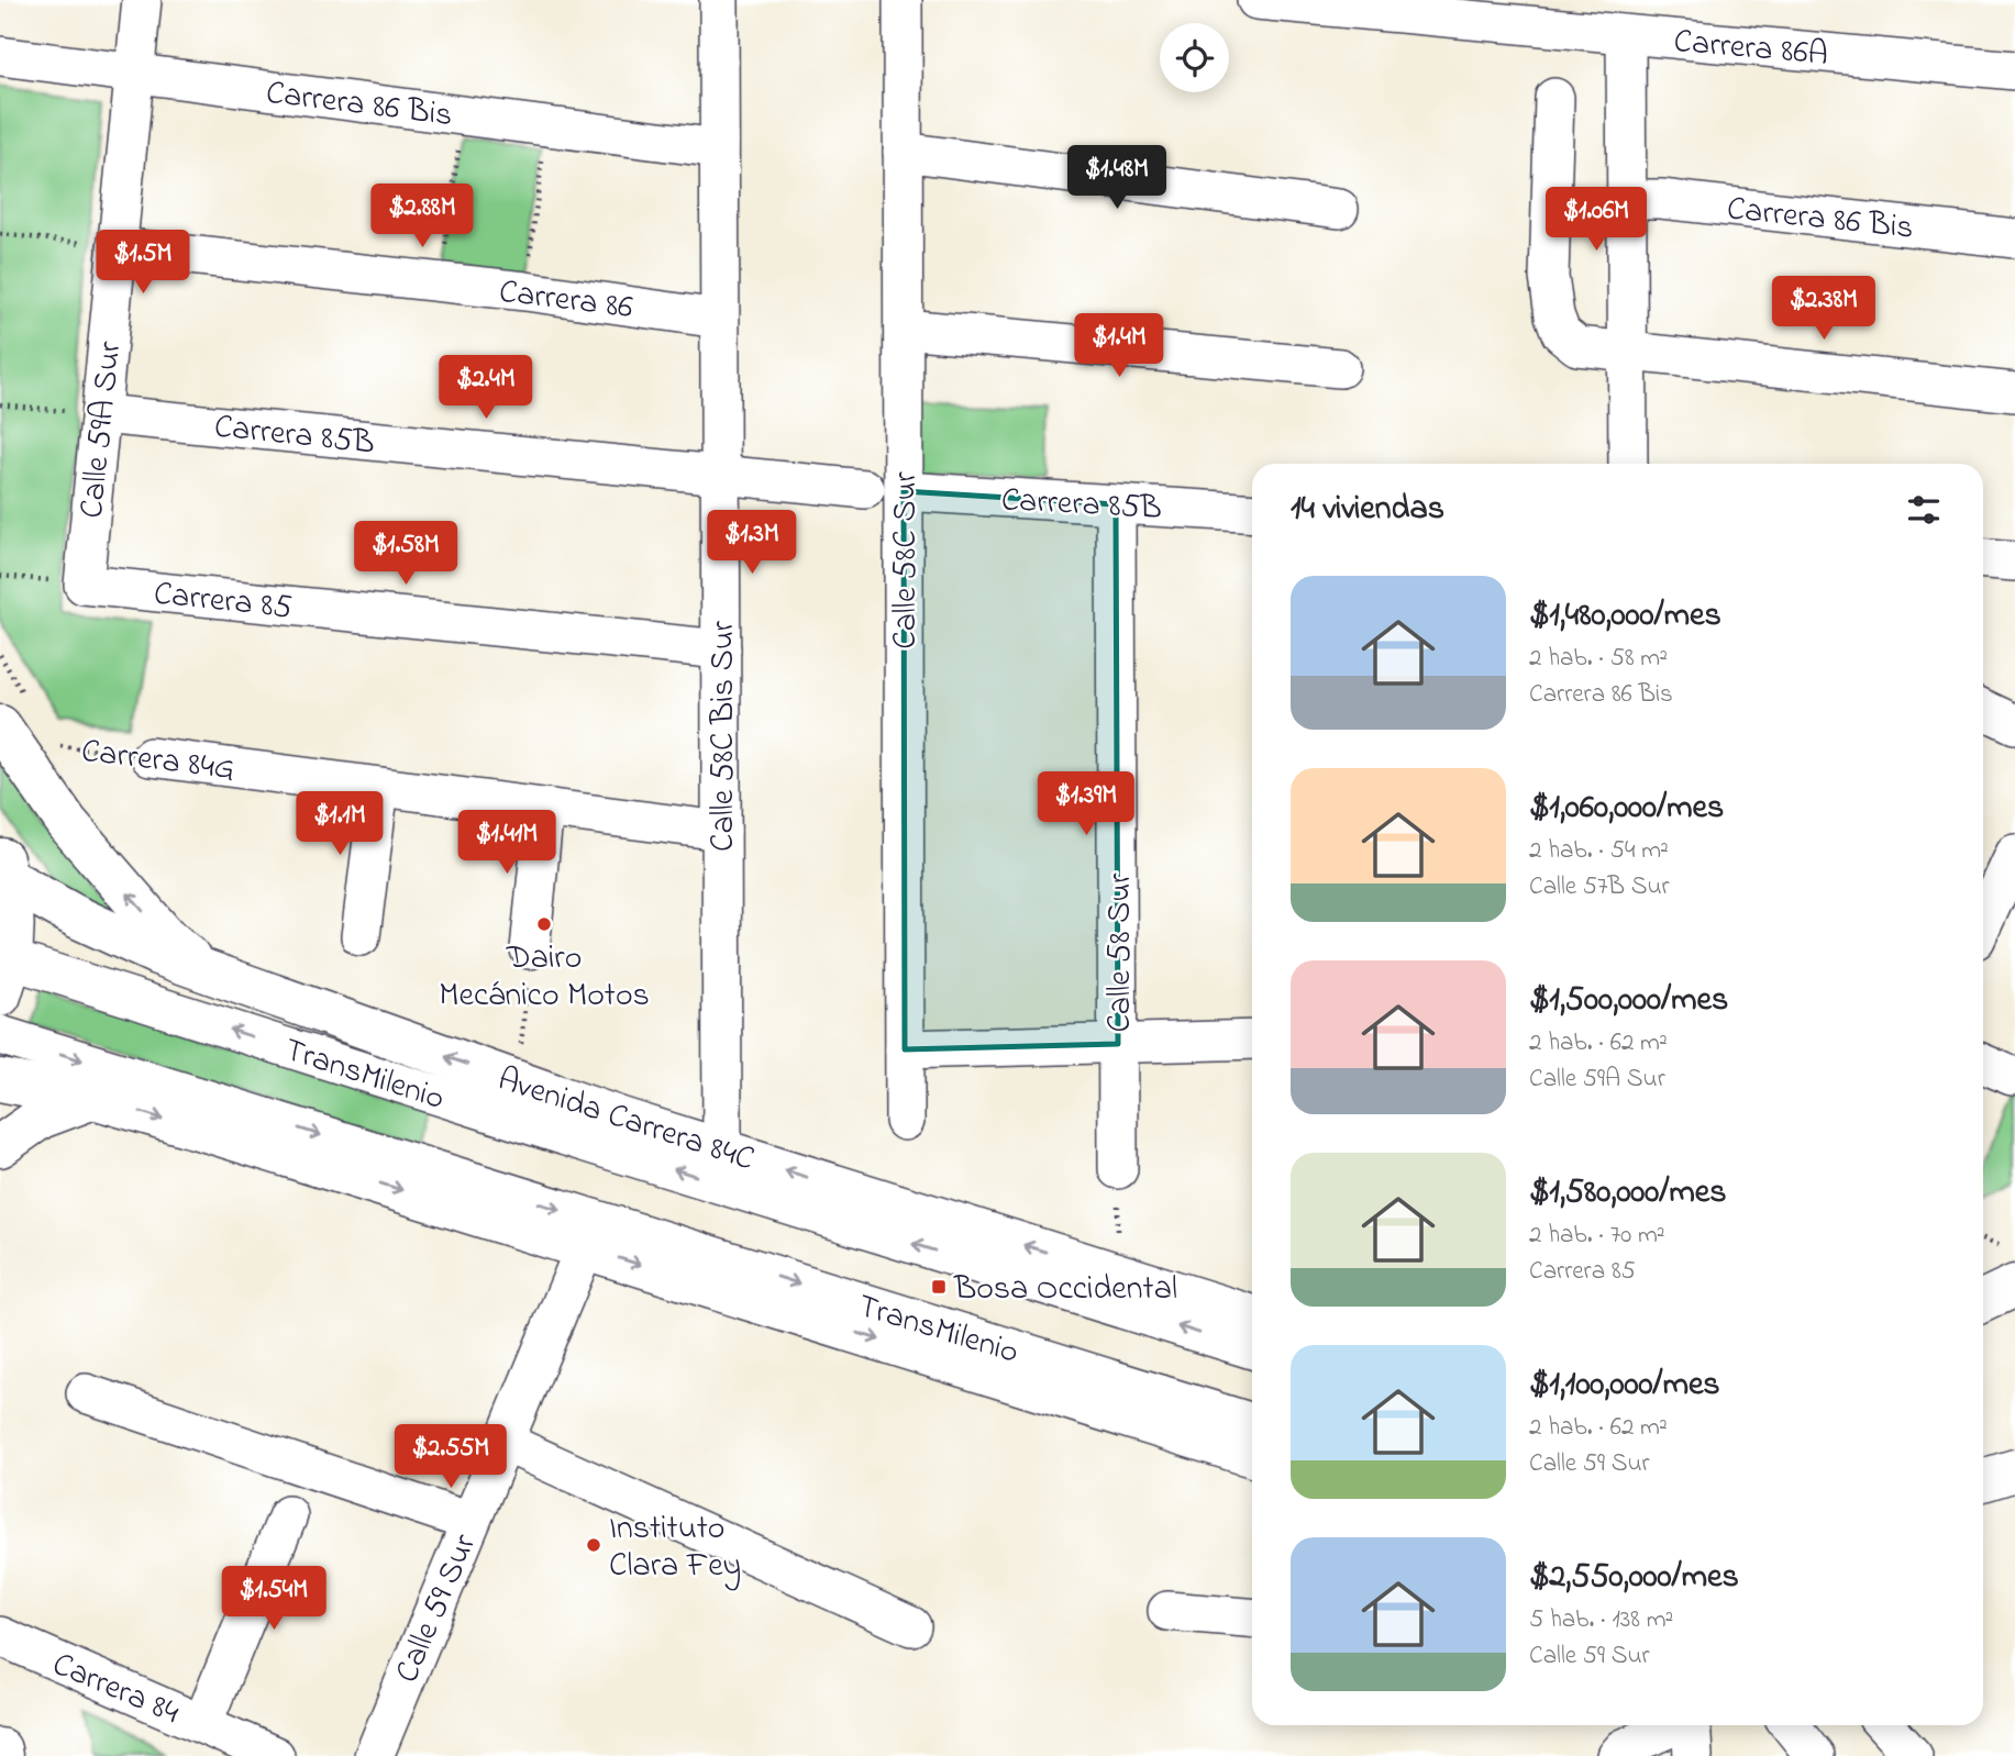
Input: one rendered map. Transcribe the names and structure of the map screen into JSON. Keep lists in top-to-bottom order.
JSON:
{
  "streets": {
    "main road": ["Avenida Carrera 84C"],
    "street": [
      "Carrera 86A",
      "Carrera 86 Bis",
      "Carrera 86",
      "Calle 59A Sur",
      "Carrera 85B",
      "Calle 58C Sur",
      "Carrera 85",
      "Calle 58C Bis Sur",
      "Carrera 84G",
      "Calle 58 Sur",
      "TransMilenio",
      "Calle 59 Sur",
      "Carrera 84"
    ]
  },
  "crossings": [
    ["Carrera 86 Bis", "Calle 59A Sur"],
    ["Carrera 86 Bis", "Calle 58C Bis Sur"],
    ["Carrera 86", "Calle 59A Sur"],
    ["Carrera 86", "Calle 58C Bis Sur"],
    ["Calle 59A Sur", "Carrera 85B"],
    ["Calle 59A Sur", "Carrera 85"],
    ["Carrera 85B", "Calle 58C Sur"],
    ["Carrera 85B", "Calle 58C Bis Sur"],
    ["Carrera 85B", "Calle 58 Sur"],
    ["Carrera 85", "Calle 58C Bis Sur"],
    ["Calle 58C Bis Sur", "Carrera 84G"],
    ["Calle 58C Bis Sur", "Avenida Carrera 84C"]
  ],
  "places": {
    "other": ["Dairo Mecánico Motos", "Instituto Clara Fey"],
    "transit": ["Bosa Occidental"]
  },
  "page": {
    "price": [
      "$1.48M",
      "$2.88M",
      "$1.06M",
      "$1.5M",
      "$2.38M",
      "$1.4M",
      "$2.4M",
      "$1.3M",
      "$1.58M",
      "$1.39M",
      "$1.1M",
      "$1.41M",
      "$2.55M",
      "$1.54M"
    ],
    "heading": "14 viviendas",
    "list": [
      {
        "name": "$1,480,000/mes",
        "note": "2 hab. · 58 m² · Carrera 86 Bis"
      },
      {
        "name": "$1,060,000/mes",
        "note": "2 hab. · 54 m² · Calle 57B Sur"
      },
      {
        "name": "$1,500,000/mes",
        "note": "2 hab. · 62 m² · Calle 59A Sur"
      },
      {
        "name": "$1,580,000/mes",
        "note": "2 hab. · 70 m² · Carrera 85"
      },
      {
        "name": "$1,100,000/mes",
        "note": "2 hab. · 62 m² · Calle 59 Sur"
      },
      {
        "name": "$2,550,000/mes",
        "note": "5 hab. · 138 m² · Calle 59 Sur"
      }
    ]
  }
}
